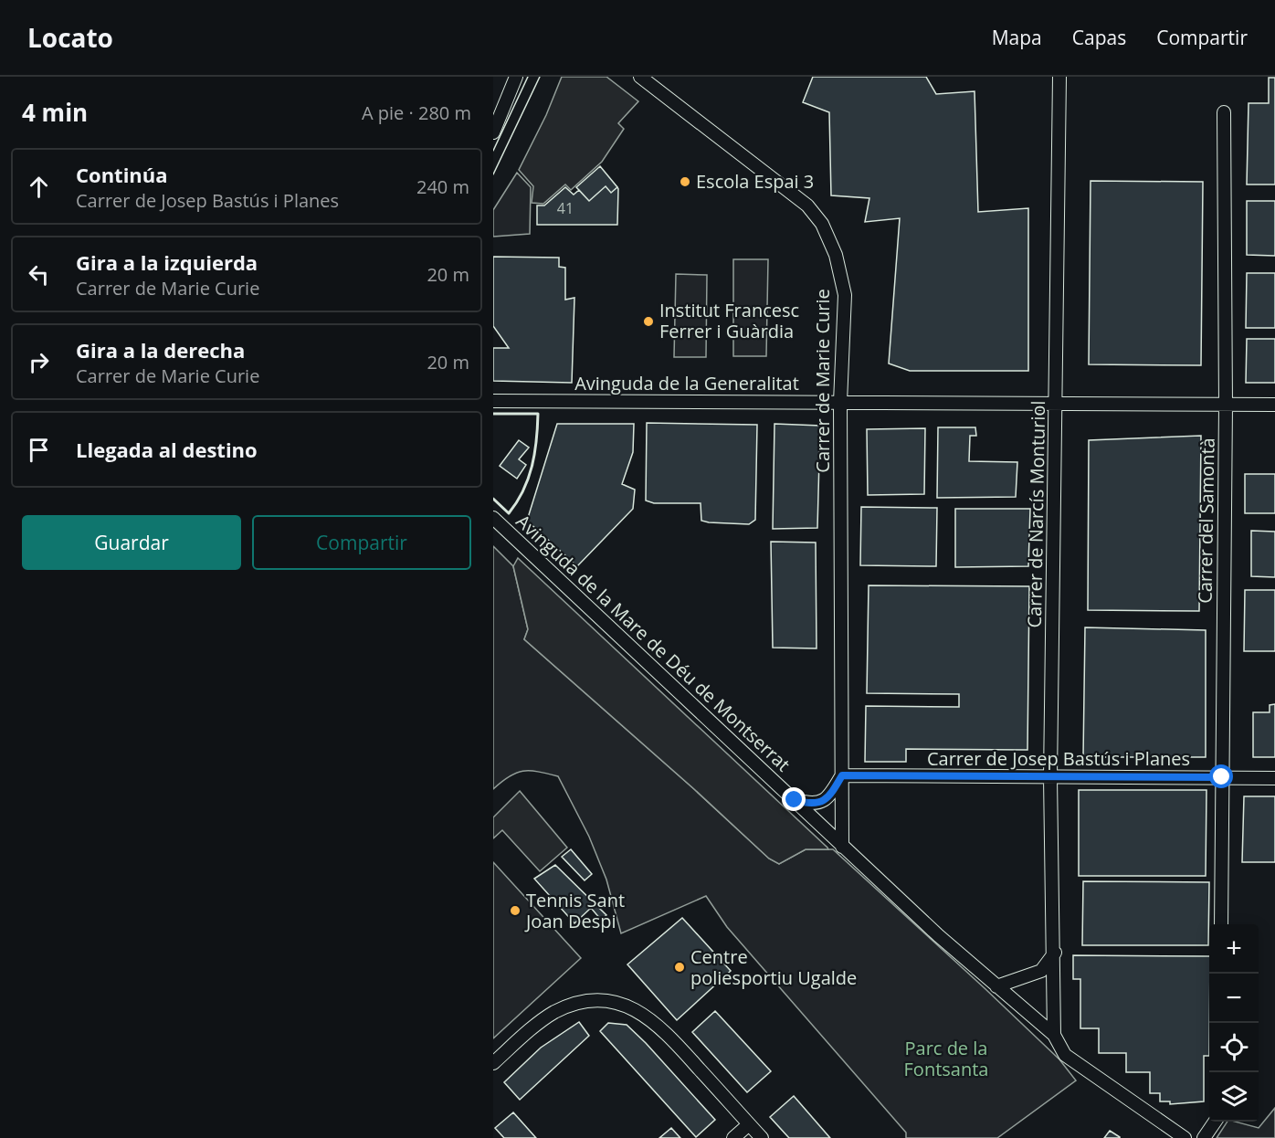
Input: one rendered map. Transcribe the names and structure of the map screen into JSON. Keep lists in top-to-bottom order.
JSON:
{
  "streets": {
    "street": [
      "Carrer de Marie Curie",
      "Avinguda de la Generalitat",
      "Carrer de Narcís Monturiol",
      "Carrer del Samontà",
      "Avinguda de la Mare de Déu de Montserrat",
      "Carrer de Josep Bastús i Planes"
    ]
  },
  "crossings": [
    ["Carrer de Marie Curie", "Avinguda de la Generalitat"],
    ["Carrer de Marie Curie", "Avinguda de la Mare de Déu de Montserrat"],
    ["Carrer de Marie Curie", "Carrer de Josep Bastús i Planes"],
    ["Avinguda de la Generalitat", "Carrer de Narcís Monturiol"],
    ["Avinguda de la Generalitat", "Carrer del Samontà"],
    ["Carrer de Narcís Monturiol", "Avinguda de la Mare de Déu de Montserrat"],
    ["Carrer de Narcís Monturiol", "Carrer de Josep Bastús i Planes"],
    ["Carrer del Samontà", "Carrer de Josep Bastús i Planes"]
  ],
  "parks": ["Parc de la Fontsanta"],
  "places": [
    "Escola Espai 3",
    "Institut Francesc Ferrer i Guàrdia",
    "Tennis Sant Joan Despi",
    "Centre poliesportiu Ugalde"
  ],
  "house_numbers": ["41"],
  "page": {
    "header": "Locato",
    "nav": ["Mapa", "Capas", "Compartir"],
    "heading": ["4 min", "A pie · 280 m"],
    "list": [
      ["Continúa", "Carrer de Josep Bastús i Planes", "240 m"],
      ["Gira a la izquierda", "Carrer de Marie Curie", "20 m"],
      ["Gira a la derecha", "Carrer de Marie Curie", "20 m"],
      "Llegada al destino"
    ],
    "buttons": ["Guardar", "Compartir"],
    "map_buttons": ["+", "−"]
  }
}
